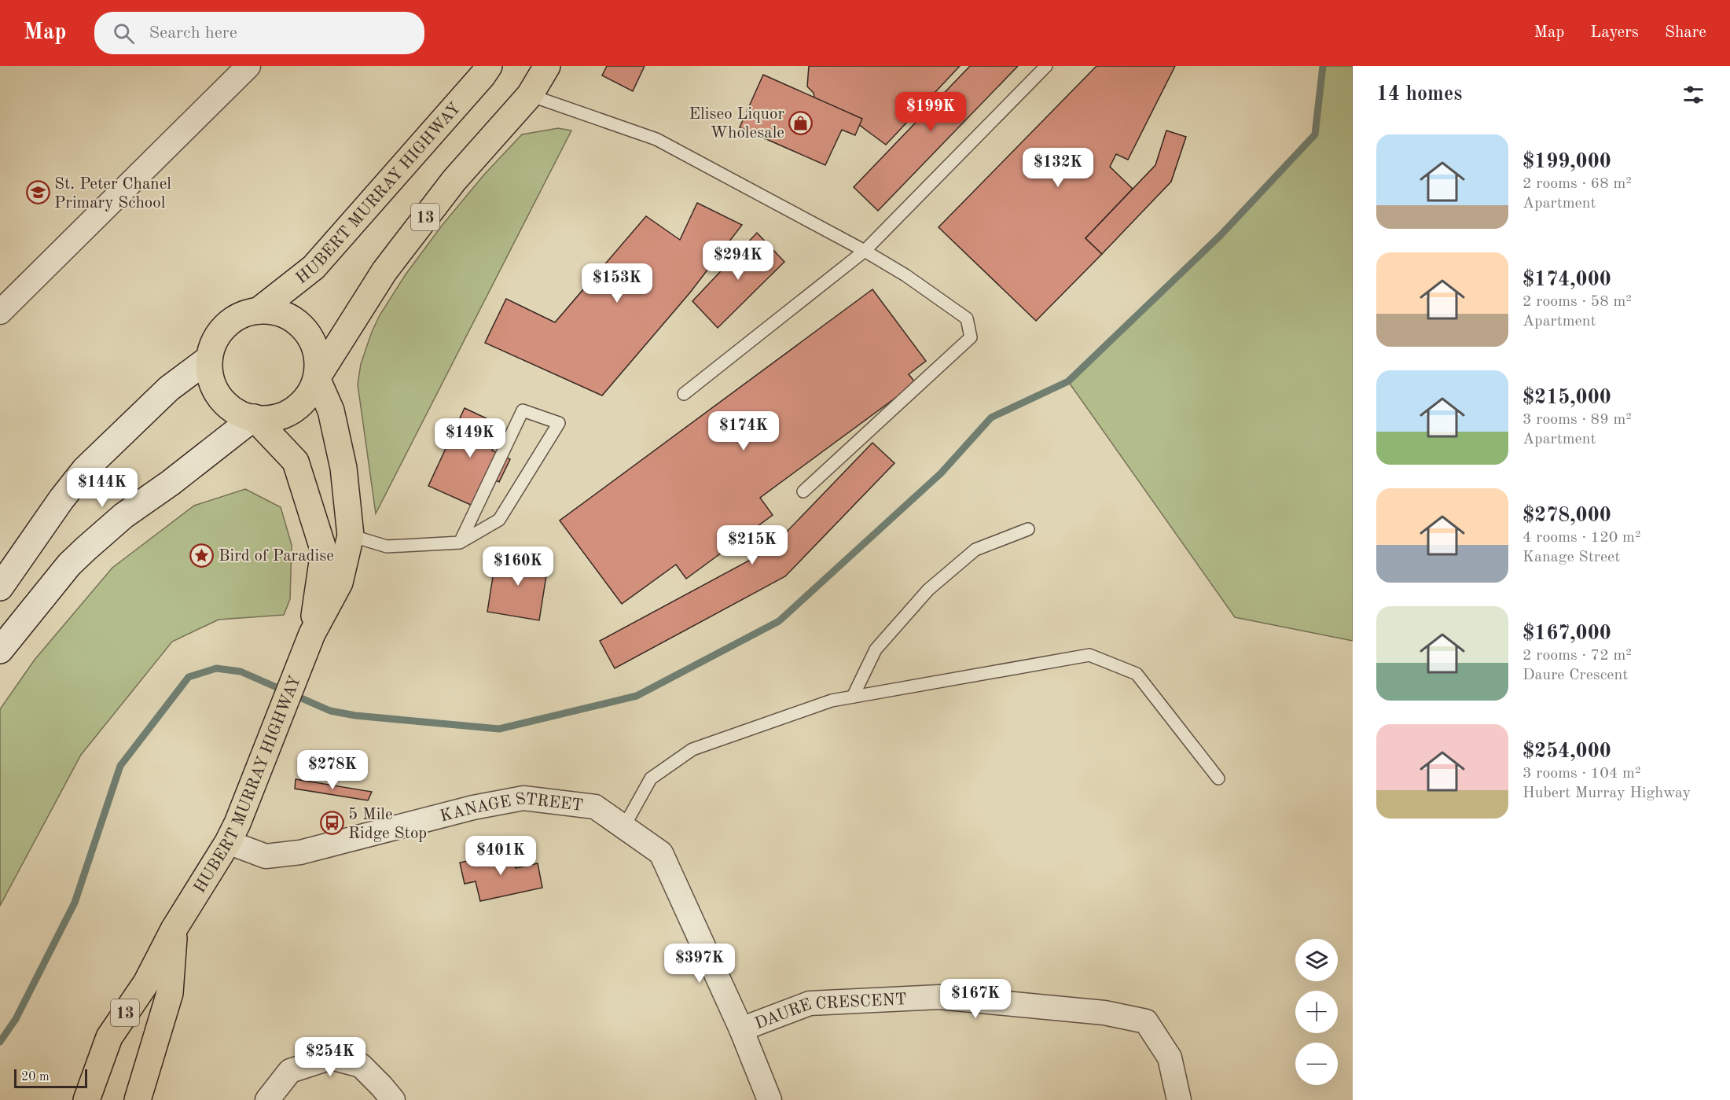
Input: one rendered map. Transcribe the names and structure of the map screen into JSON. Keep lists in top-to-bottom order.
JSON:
{
  "streets": {
    "highway": ["HUBERT MURRAY HIGHWAY", "13"],
    "street": ["KANAGE STREET", "DAURE CRESCENT"]
  },
  "crossings": [
    ["HUBERT MURRAY HIGHWAY", "13"],
    ["HUBERT MURRAY HIGHWAY", "KANAGE STREET"],
    ["KANAGE STREET", "DAURE CRESCENT"]
  ],
  "places": {
    "shop": ["Eliseo Liquor Wholesale"],
    "school or university": ["St. Peter Chanel Primary School"],
    "place": ["Bird of Paradise"],
    "bus stop": ["5 Mile Ridge Stop"]
  },
  "scale_bar": "20 m",
  "page": {
    "header": "Map",
    "search": "Search here",
    "nav": ["Map", "Layers", "Share"],
    "heading": "14 homes",
    "price": [
      "$199K",
      "$132K",
      "$294K",
      "$153K",
      "$174K",
      "$149K",
      "$144K",
      "$215K",
      "$160K",
      "$278K",
      "$401K",
      "$397K",
      "$167K",
      "$254K"
    ],
    "list": [
      {
        "name": "$199,000",
        "note": "2 rooms · 68 m² · Apartment"
      },
      {
        "name": "$174,000",
        "note": "2 rooms · 58 m² · Apartment"
      },
      {
        "name": "$215,000",
        "note": "3 rooms · 89 m² · Apartment"
      },
      {
        "name": "$278,000",
        "note": "4 rooms · 120 m² · Kanage Street"
      },
      {
        "name": "$167,000",
        "note": "2 rooms · 72 m² · Daure Crescent"
      },
      {
        "name": "$254,000",
        "note": "3 rooms · 104 m² · Hubert Murray Highway"
      }
    ],
    "map_buttons": ["+", "−"],
    "scale": "20 m"
  }
}
